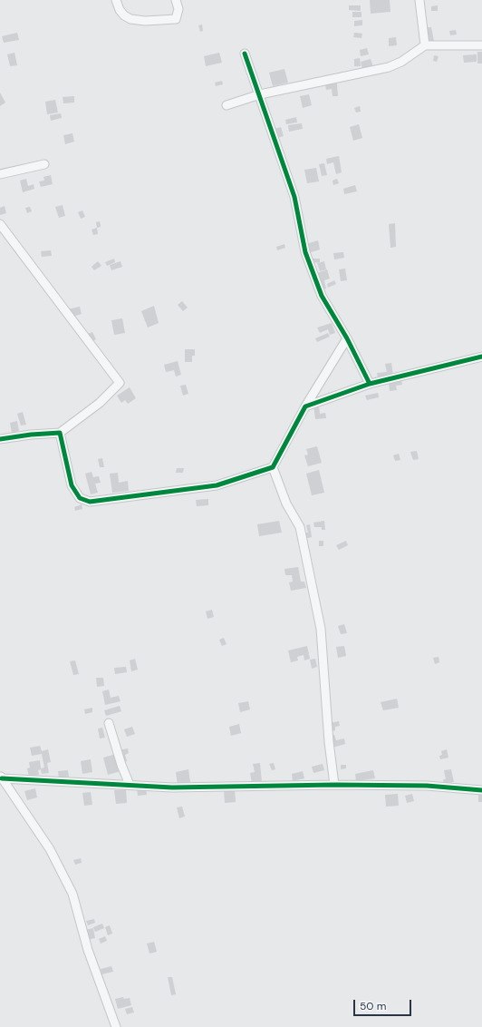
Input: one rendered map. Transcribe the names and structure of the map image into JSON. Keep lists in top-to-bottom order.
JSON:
{
  "scale_bar": "50 m"
}
